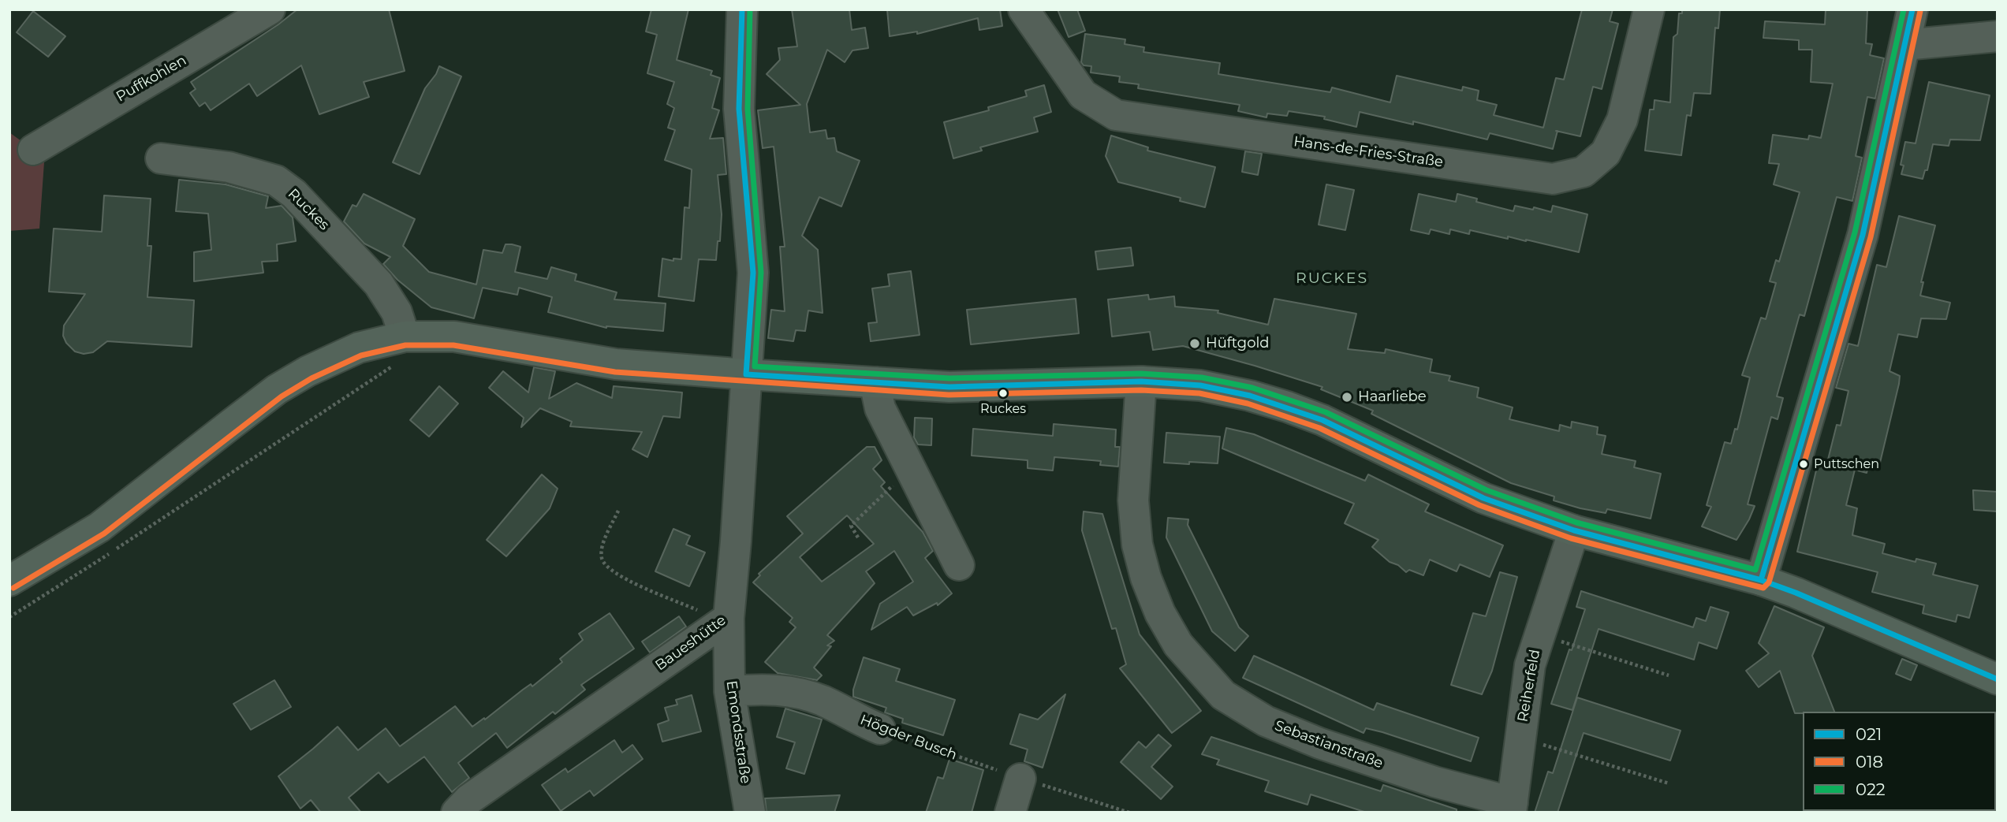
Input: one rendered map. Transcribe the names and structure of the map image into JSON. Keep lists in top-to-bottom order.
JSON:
{
  "streets": {
    "street": [
      "Puffkohlen",
      "Hans-de-Fries-Straße",
      "Ruckes",
      "Baueshütte",
      "Reiherfeld",
      "Emondsstraße",
      "Högder Busch",
      "Sebastianstraße"
    ]
  },
  "crossings": [
    ["Baueshütte", "Emondsstraße"],
    ["Reiherfeld", "Sebastianstraße"],
    ["Emondsstraße", "Högder Busch"]
  ],
  "districts": ["RUCKES"],
  "places": [
    "Hüftgold",
    "Ruckes",
    "Haarliebe",
    "Puttschen"
  ],
  "lines": ["transit line 021", "transit line 022", "transit line 018"],
  "legend": ["021", "018", "022"]
}
